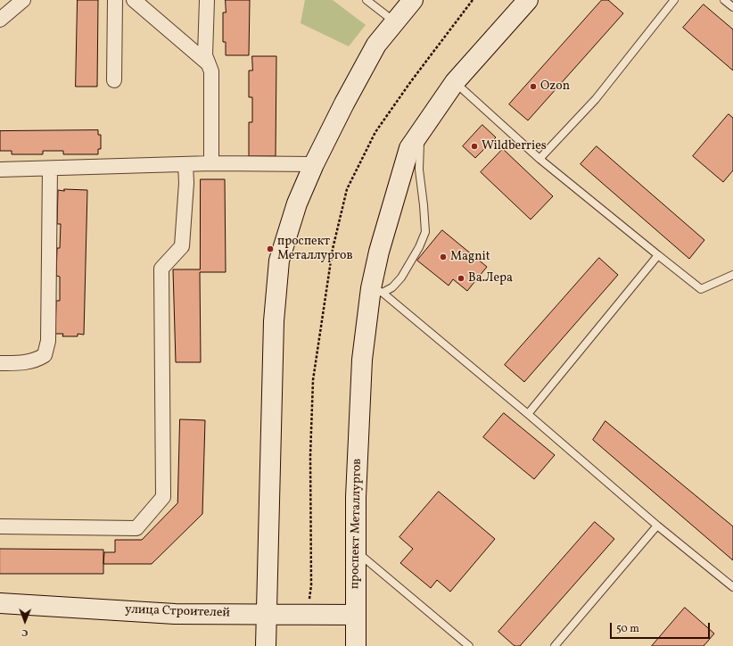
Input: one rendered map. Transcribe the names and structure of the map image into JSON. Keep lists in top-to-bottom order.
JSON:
{
  "streets": {
    "street": ["проспект Металлургов", "улица Строителей"]
  },
  "crossings": [
    ["проспект Металлургов", "улица Строителей"]
  ],
  "places": [
    "Ozon",
    "Wildberries",
    "проспект Металлургов",
    "Magnit",
    "Ва.Лера"
  ],
  "scale_bar": "50 m",
  "north": "bottom"
}
